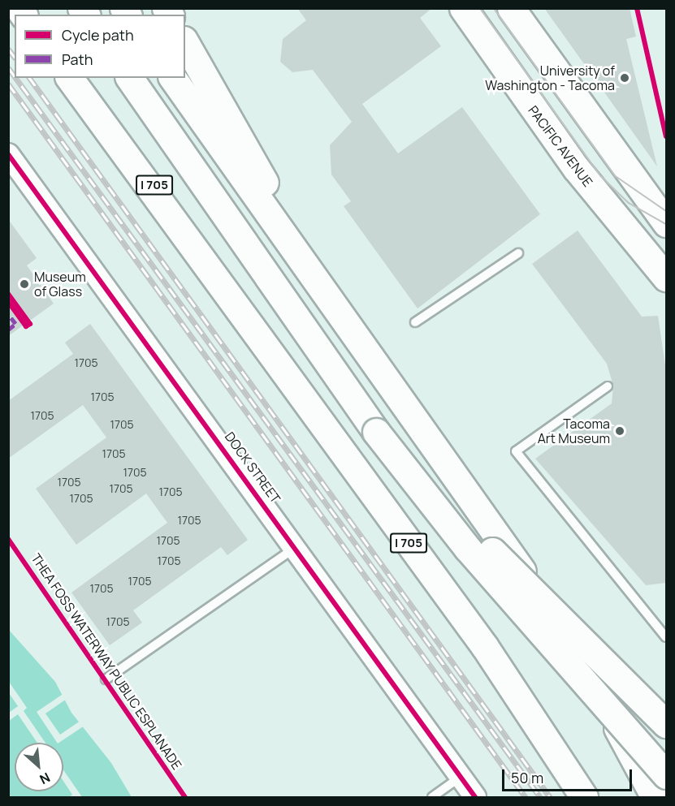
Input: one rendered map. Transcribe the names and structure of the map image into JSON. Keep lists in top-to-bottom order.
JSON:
{
  "streets": {
    "main road": ["PACIFIC AVENUE", "I 705"],
    "street": ["DOCK STREET"],
    "cycle path": ["THEA FOSS WATERWAY PUBLIC ESPLANADE"]
  },
  "places": ["University of Washington - Tacoma", "Museum of Glass", "Tacoma Art Museum"],
  "house_numbers": [
    "1705",
    "1705",
    "1705",
    "1705",
    "1705",
    "1705",
    "1705",
    "1705",
    "1705",
    "1705",
    "1705",
    "1705",
    "1705",
    "1705",
    "1705",
    "1705"
  ],
  "legend": ["Cycle path", "Path"],
  "scale_bar": "50 m",
  "north": "bottom right"
}
